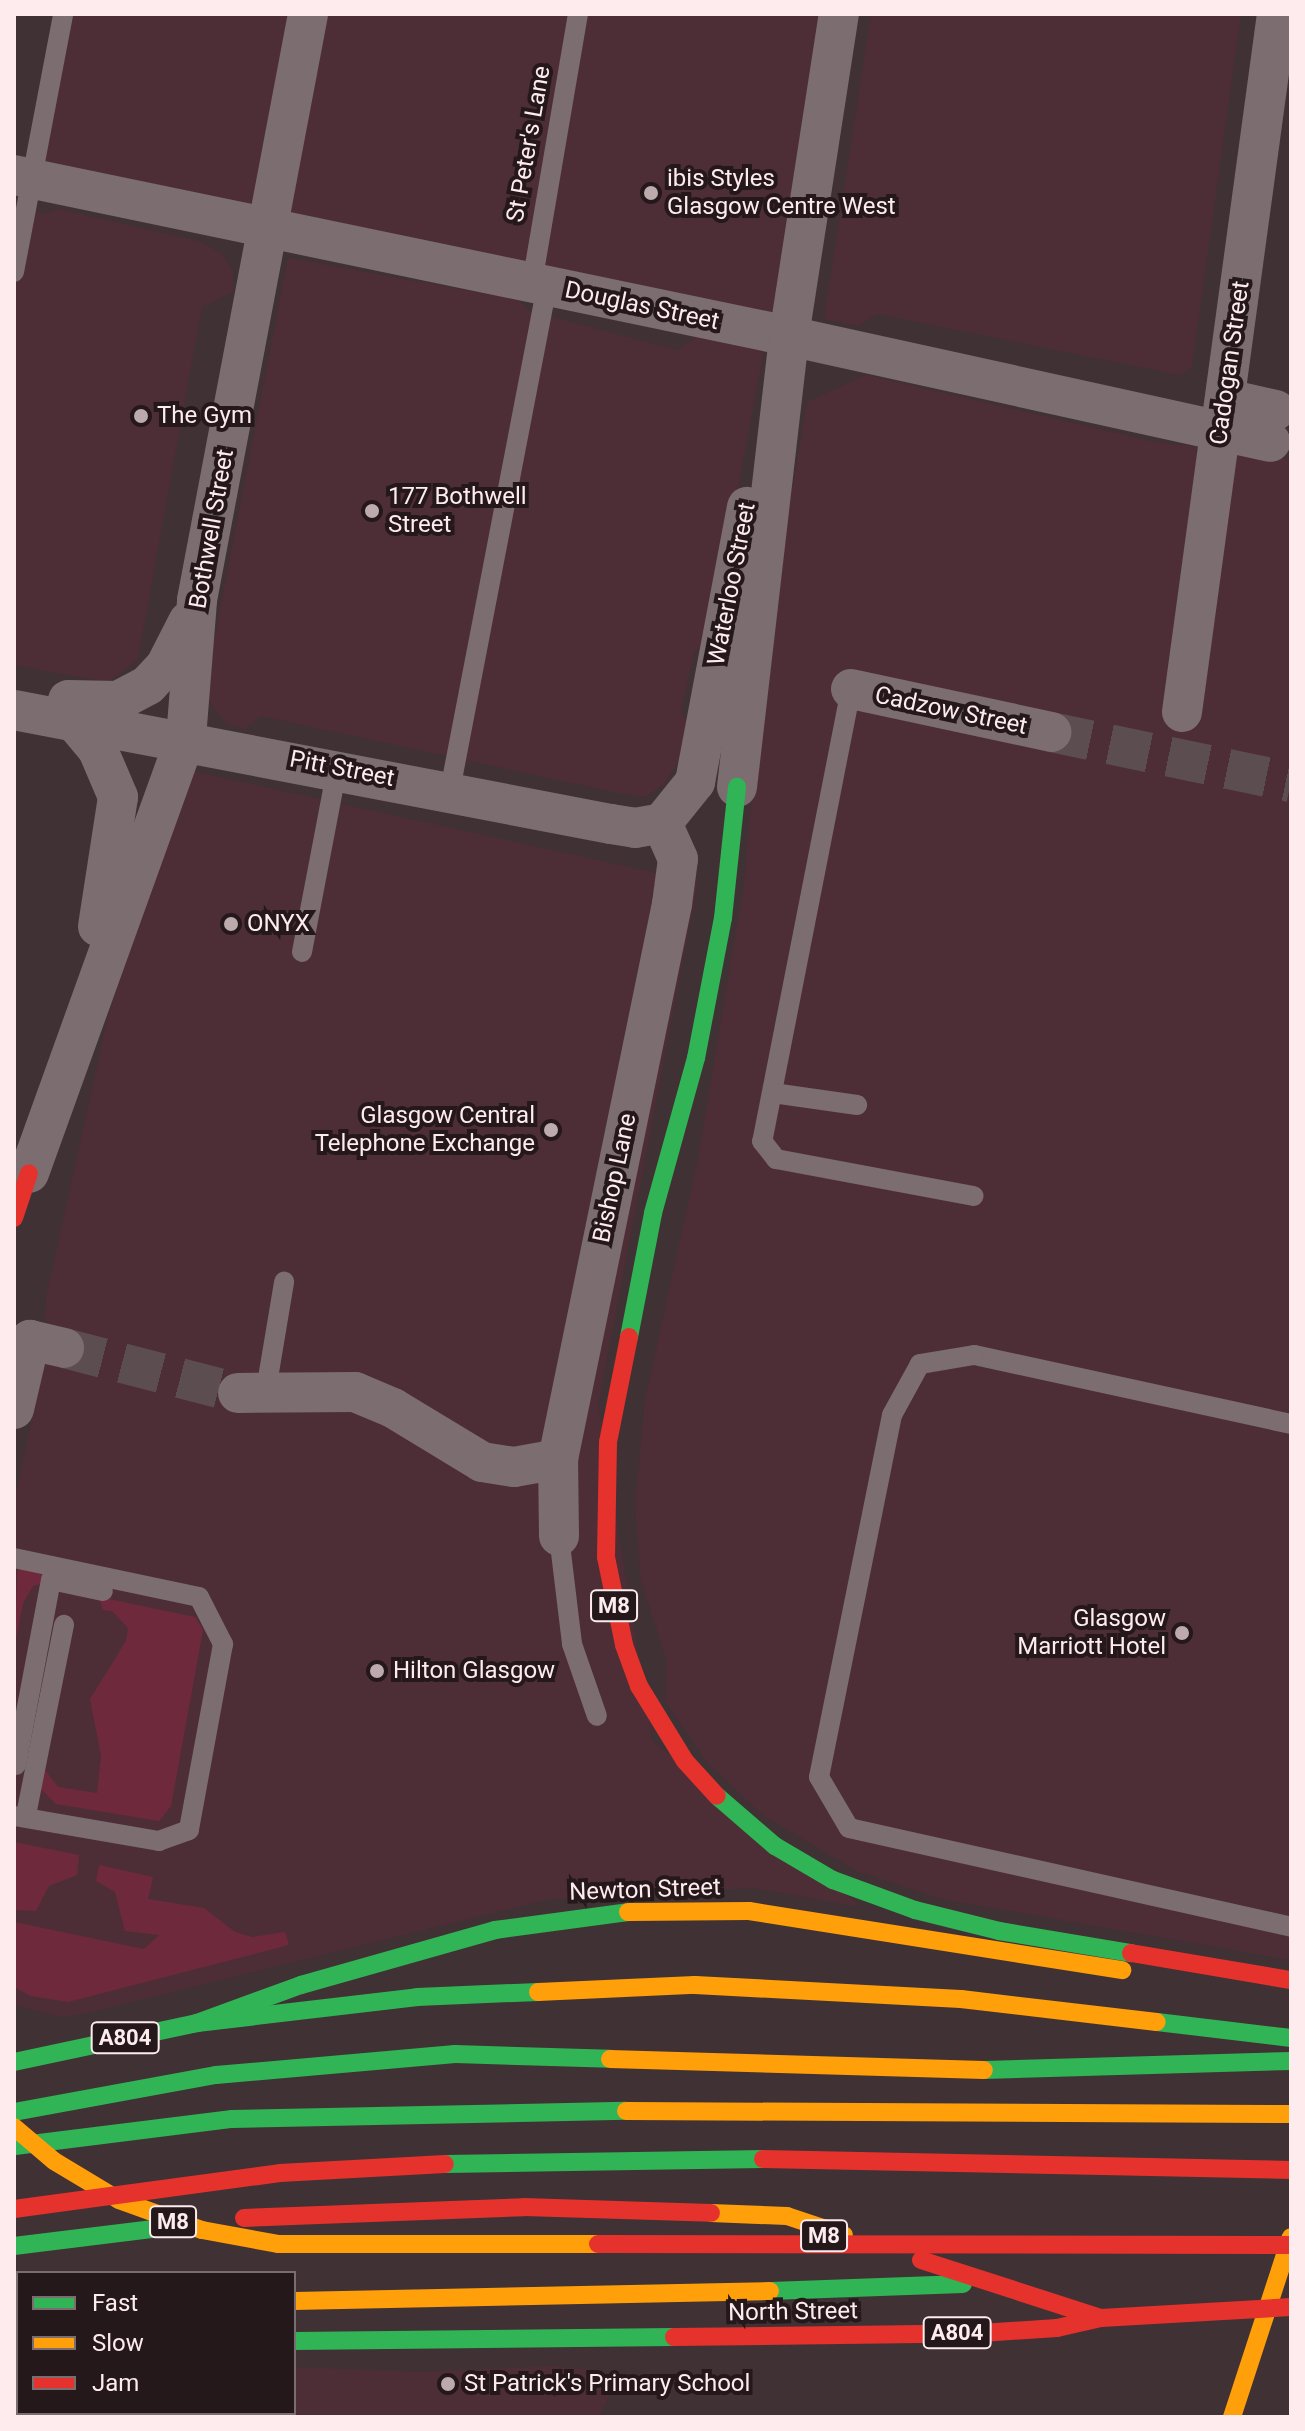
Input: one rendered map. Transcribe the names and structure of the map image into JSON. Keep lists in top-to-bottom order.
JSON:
{
  "streets": {
    "main road": [
      "M8",
      "Newton Street",
      "A804",
      "North Street"
    ],
    "street": [
      "Douglas Street",
      "Cadogan Street",
      "Bothwell Street",
      "Waterloo Street",
      "Cadzow Street",
      "Pitt Street",
      "Bishop Lane"
    ],
    "lane": ["St Peter's Lane"]
  },
  "crossings": [
    ["St Peter's Lane", "Douglas Street"],
    ["St Peter's Lane", "Pitt Street"],
    ["Douglas Street", "Cadogan Street"],
    ["Douglas Street", "Bothwell Street"],
    ["Douglas Street", "Waterloo Street"],
    ["Bothwell Street", "Pitt Street"],
    ["Waterloo Street", "Pitt Street"],
    ["Waterloo Street", "Bishop Lane"],
    ["Waterloo Street", "M8"],
    ["Pitt Street", "Bishop Lane"]
  ],
  "places": [
    "ibis Styles Glasgow Centre West",
    "The Gym",
    "177 Bothwell Street",
    "ONYX",
    "Glasgow Central Telephone Exchange",
    "Glasgow Marriott Hotel",
    "Hilton Glasgow",
    "St Patrick's Primary School"
  ],
  "legend": ["Fast", "Slow", "Jam"]
}
